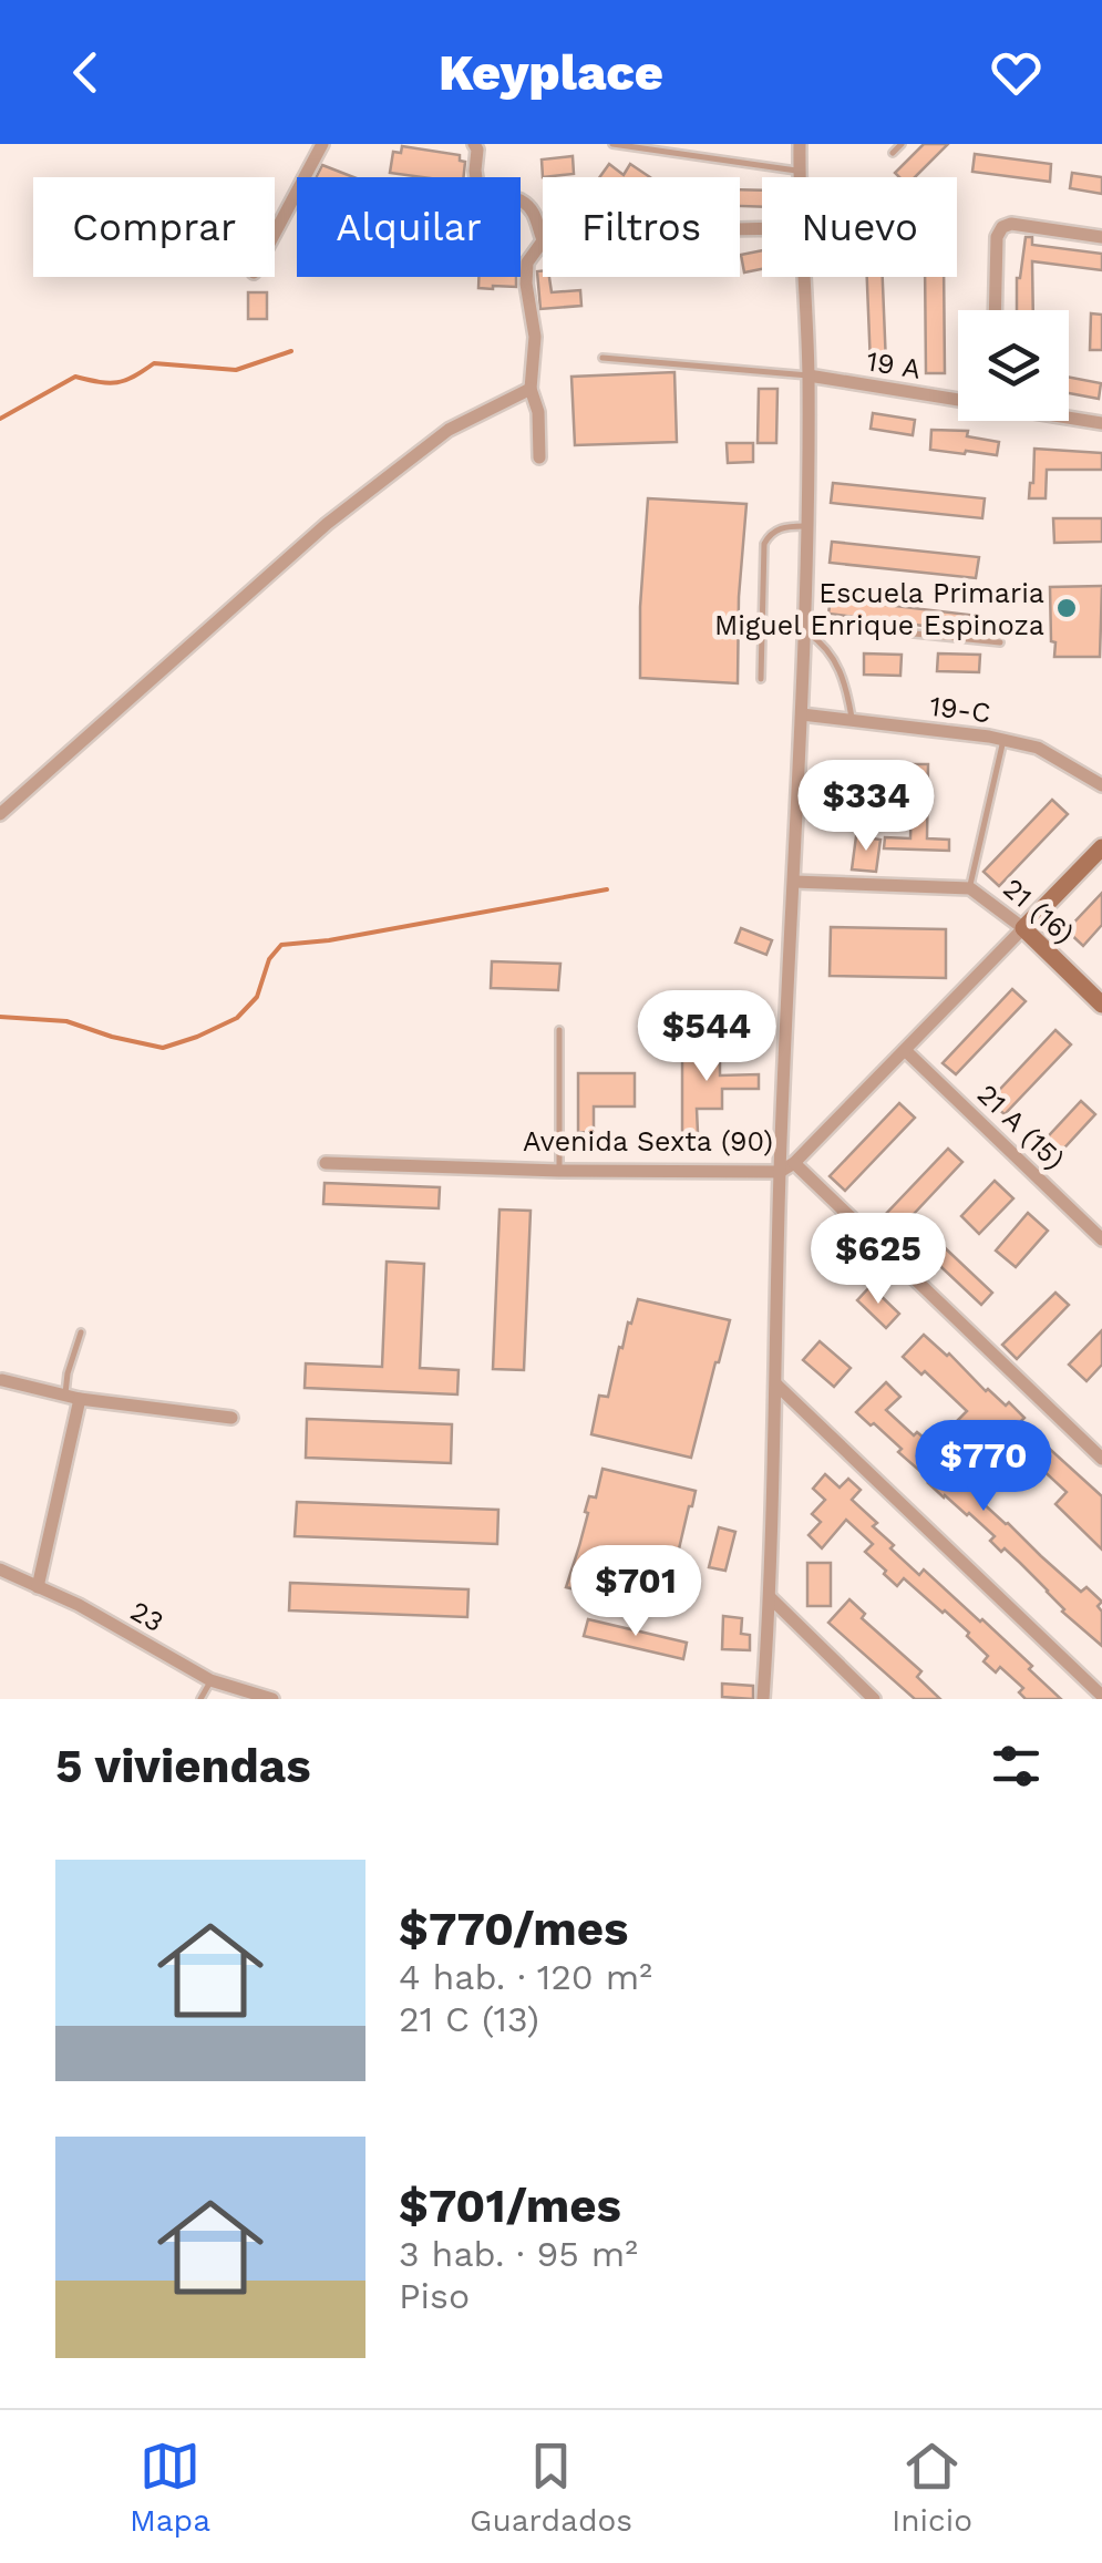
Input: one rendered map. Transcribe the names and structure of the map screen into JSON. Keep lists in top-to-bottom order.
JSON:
{
  "streets": {
    "street": [
      "19 A",
      "19-C",
      "21 (16)",
      "21 A (15)",
      "Avenida Sexta (90)",
      "23"
    ]
  },
  "crossings": [
    ["21 (16)", "Avenida Sexta (90)"],
    ["21 A (15)", "Avenida Sexta (90)"]
  ],
  "places": ["Escuela Primaria Miguel Enrique Espinoza"],
  "page": {
    "header": "Keyplace",
    "chip": [
      "Comprar",
      "Alquilar",
      "Filtros",
      "Nuevo"
    ],
    "price": [
      "$334",
      "$544",
      "$625",
      "$770",
      "$701"
    ],
    "heading": "5 viviendas",
    "list": [
      {
        "name": "$770/mes",
        "note": "4 hab. · 120 m² · 21 C (13)"
      },
      {
        "name": "$701/mes",
        "note": "3 hab. · 95 m² · Piso"
      }
    ],
    "tabs": ["Mapa", "Guardados", "Inicio"]
  }
}
